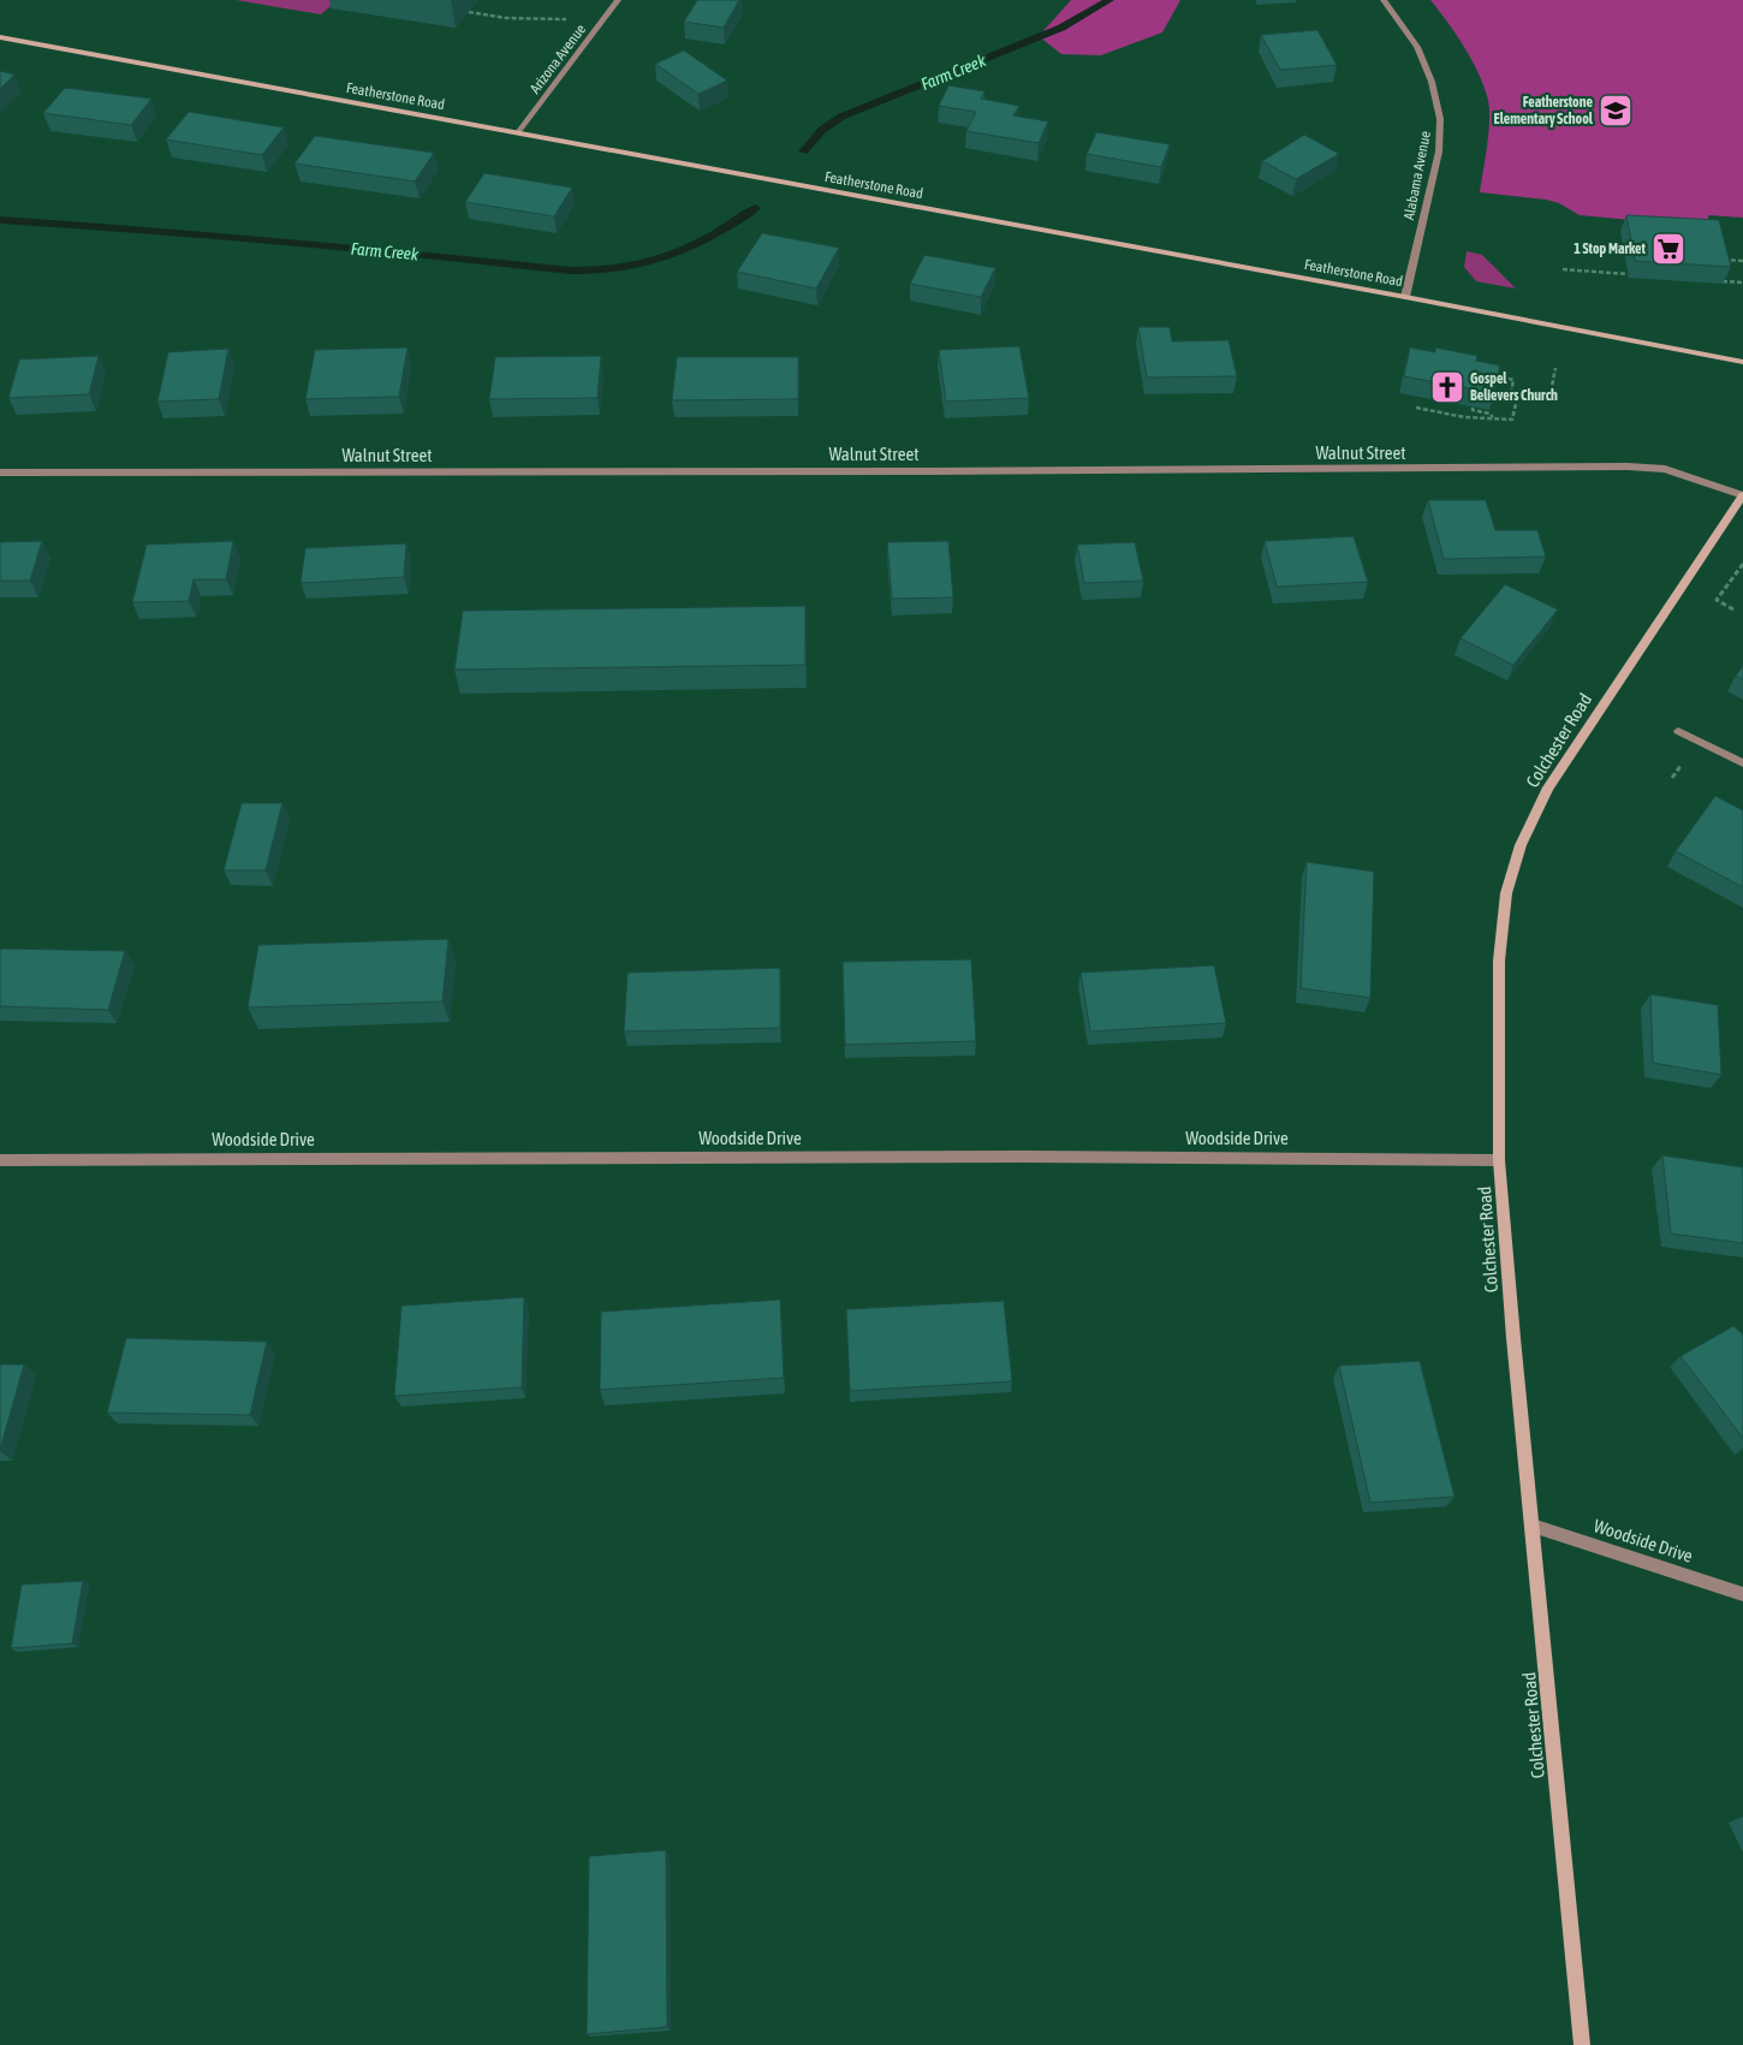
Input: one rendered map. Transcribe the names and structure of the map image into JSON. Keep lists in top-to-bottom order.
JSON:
{
  "streets": {
    "street": [
      "Arizona Avenue",
      "Featherstone Road",
      "Alabama Avenue",
      "Walnut Street",
      "Colchester Road",
      "Woodside Drive"
    ]
  },
  "crossings": [
    ["Arizona Avenue", "Featherstone Road"],
    ["Featherstone Road", "Alabama Avenue"],
    ["Walnut Street", "Colchester Road"],
    ["Colchester Road", "Woodside Drive"]
  ],
  "water": ["Farm Creek"],
  "places": {
    "school or university": ["Featherstone Elementary School"],
    "supermarket": ["1 Stop Market"],
    "church": ["Gospel Believers Church"]
  }
}
